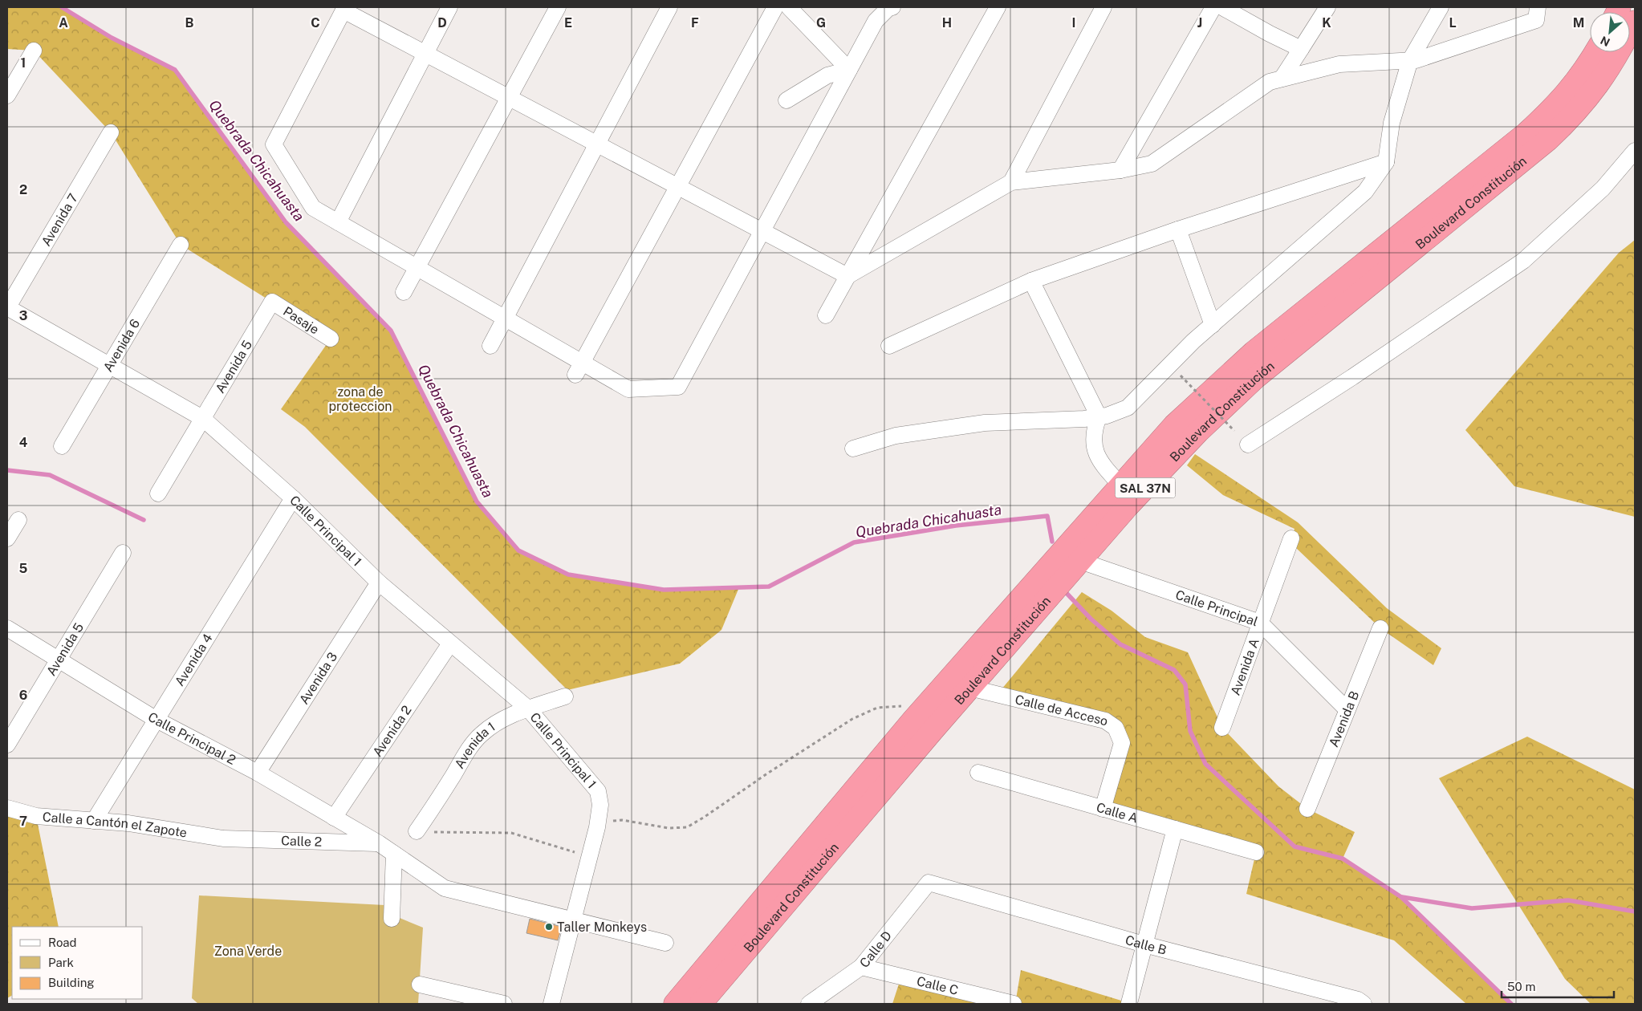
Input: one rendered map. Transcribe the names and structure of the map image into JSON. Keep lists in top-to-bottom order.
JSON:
{
  "streets": {
    "highway": ["Boulevard Constitución", "SAL 37N"],
    "street": [
      "Avenida 7",
      "Pasaje",
      "Avenida 6",
      "Avenida 5",
      "Calle Principal 1",
      "Calle Principal",
      "Avenida 4",
      "Avenida A",
      "Avenida 3",
      "Calle de Acceso",
      "Avenida B",
      "Avenida 2",
      "Calle Principal 2",
      "Avenida 1",
      "Calle A",
      "Calle a Cantón el Zapote",
      "Calle 2",
      "Calle B",
      "Calle D",
      "Calle C"
    ]
  },
  "crossings": [
    ["Boulevard Constitución", "Calle Principal"],
    ["Boulevard Constitución", "Calle de Acceso"],
    ["Avenida 7", "Calle Principal 1"],
    ["Pasaje", "Avenida 5"],
    ["Avenida 6", "Calle Principal 1"],
    ["Avenida 5", "Calle Principal 1"],
    ["Avenida 5", "Calle Principal 2"],
    ["Calle Principal 1", "Avenida 4"],
    ["Calle Principal 1", "Avenida 3"],
    ["Calle Principal 1", "Avenida 2"],
    ["Calle Principal 1", "Avenida 1"],
    ["Calle Principal", "Avenida A"],
    ["Calle Principal", "Avenida B"],
    ["Avenida 4", "Calle Principal 2"],
    ["Avenida 4", "Calle a Cantón el Zapote"],
    ["Avenida 3", "Calle Principal 2"],
    ["Calle de Acceso", "Calle A"],
    ["Avenida 2", "Calle Principal 2"],
    ["Calle Principal 2", "Calle 2"],
    ["Calle a Cantón el Zapote", "Calle 2"],
    ["Calle B", "Calle D"],
    ["Calle D", "Calle C"]
  ],
  "water": ["Quebrada Chicahuasta"],
  "parks": ["zona de proteccion", "Zona Verde"],
  "places": ["Taller Monkeys"],
  "legend": ["Road", "Park", "Building"],
  "scale_bar": "50 m",
  "north": "bottom left",
  "grid": {
    "columns": [
      "A",
      "B",
      "C",
      "D",
      "E",
      "F",
      "G",
      "H",
      "I",
      "J",
      "K",
      "L",
      "M"
    ],
    "rows": [
      "1",
      "2",
      "3",
      "4",
      "5",
      "6",
      "7"
    ]
  }
}
